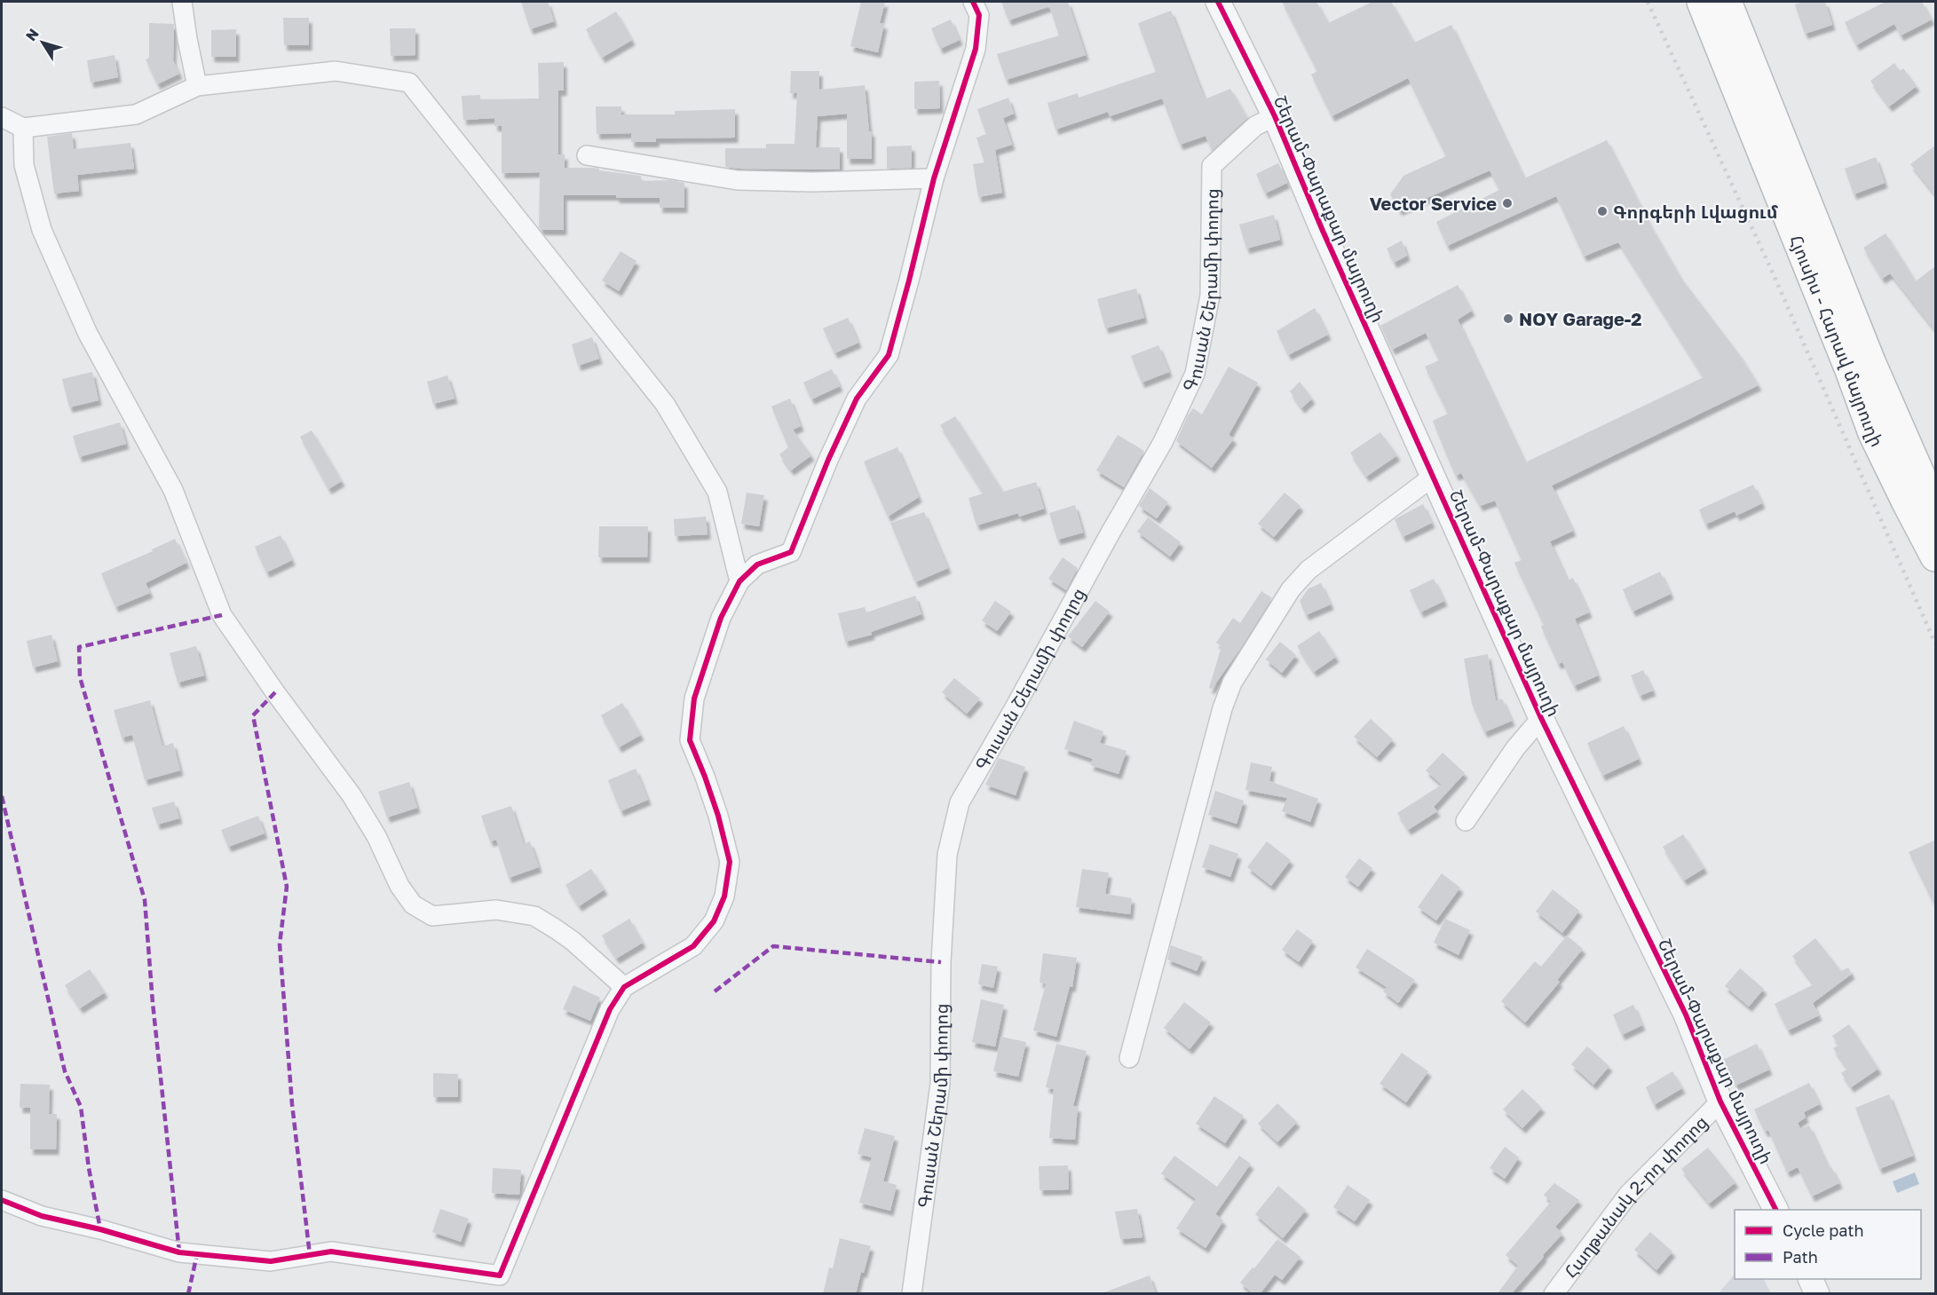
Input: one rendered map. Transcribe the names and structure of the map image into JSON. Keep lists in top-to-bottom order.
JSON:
{
  "streets": {
    "highway": ["Հյուսիս - Հարավ մայրուղի"],
    "street": ["Շերամ-Փարաքար մայրուղի", "Գուսան Շերամի փողոց", "Հաղթանակ 2-րդ փողոց"]
  },
  "crossings": [
    ["Շերամ-Փարաքար մայրուղի", "Գուսան Շերամի փողոց"],
    ["Շերամ-Փարաքար մայրուղի", "Հաղթանակ 2-րդ փողոց"]
  ],
  "places": ["Vector Service", "Գորգերի Լվացում", "NOY Garage-2"],
  "legend": ["Cycle path", "Path"],
  "north": "top left"
}
